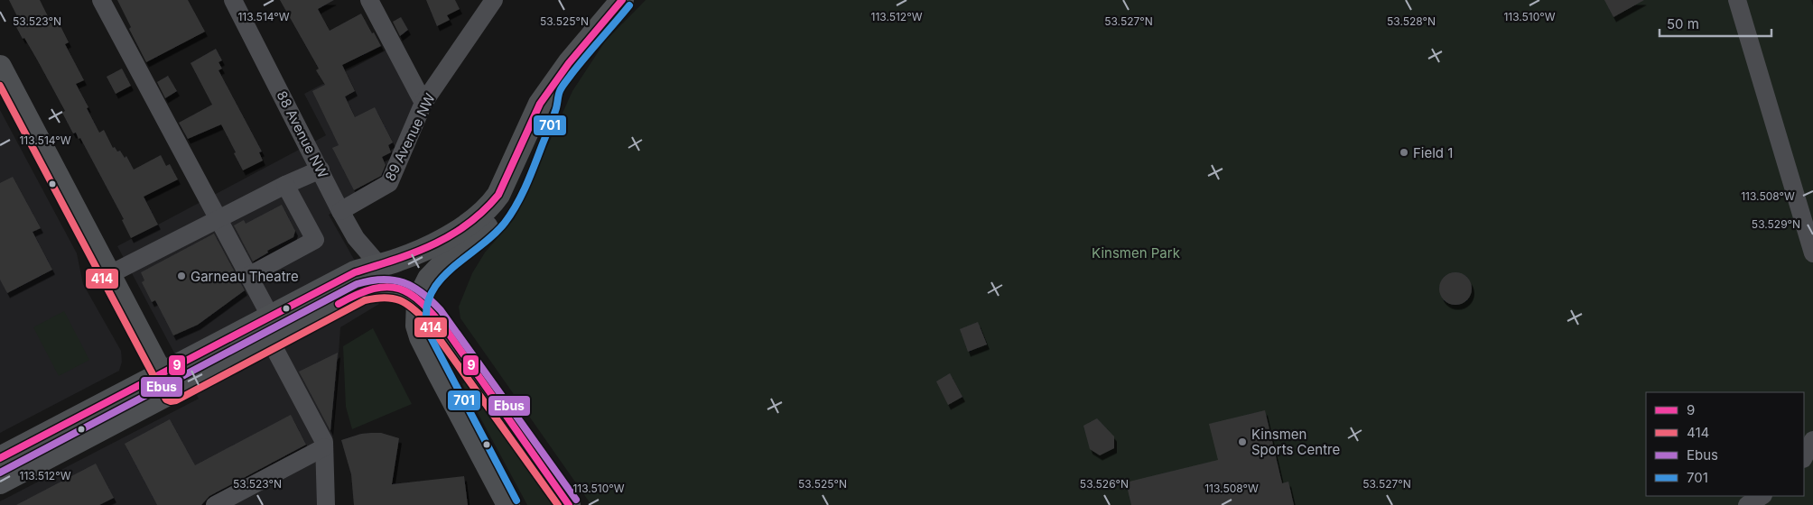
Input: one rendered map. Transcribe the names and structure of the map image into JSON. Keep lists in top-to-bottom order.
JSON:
{
  "streets": {
    "street": ["88 Avenue NW", "89 Avenue NW"]
  },
  "crossings": [
    ["88 Avenue NW", "89 Avenue NW"]
  ],
  "parks": ["Kinsmen Park"],
  "places": ["Field 1", "Garneau Theatre", "Kinsmen Sports Centre"],
  "lines": [
    "transit line 9",
    "transit line 701",
    "transit line 414",
    "transit line Ebus"
  ],
  "legend": [
    "9",
    "414",
    "Ebus",
    "701"
  ],
  "scale_bar": "50 m",
  "coordinates": [
    "113.514°W",
    "113.512°W",
    "113.510°W",
    "53.525°N",
    "53.527°N",
    "53.528°N",
    "53.523°N",
    "113.508°W",
    "53.529°N",
    "53.526°N"
  ]
}
